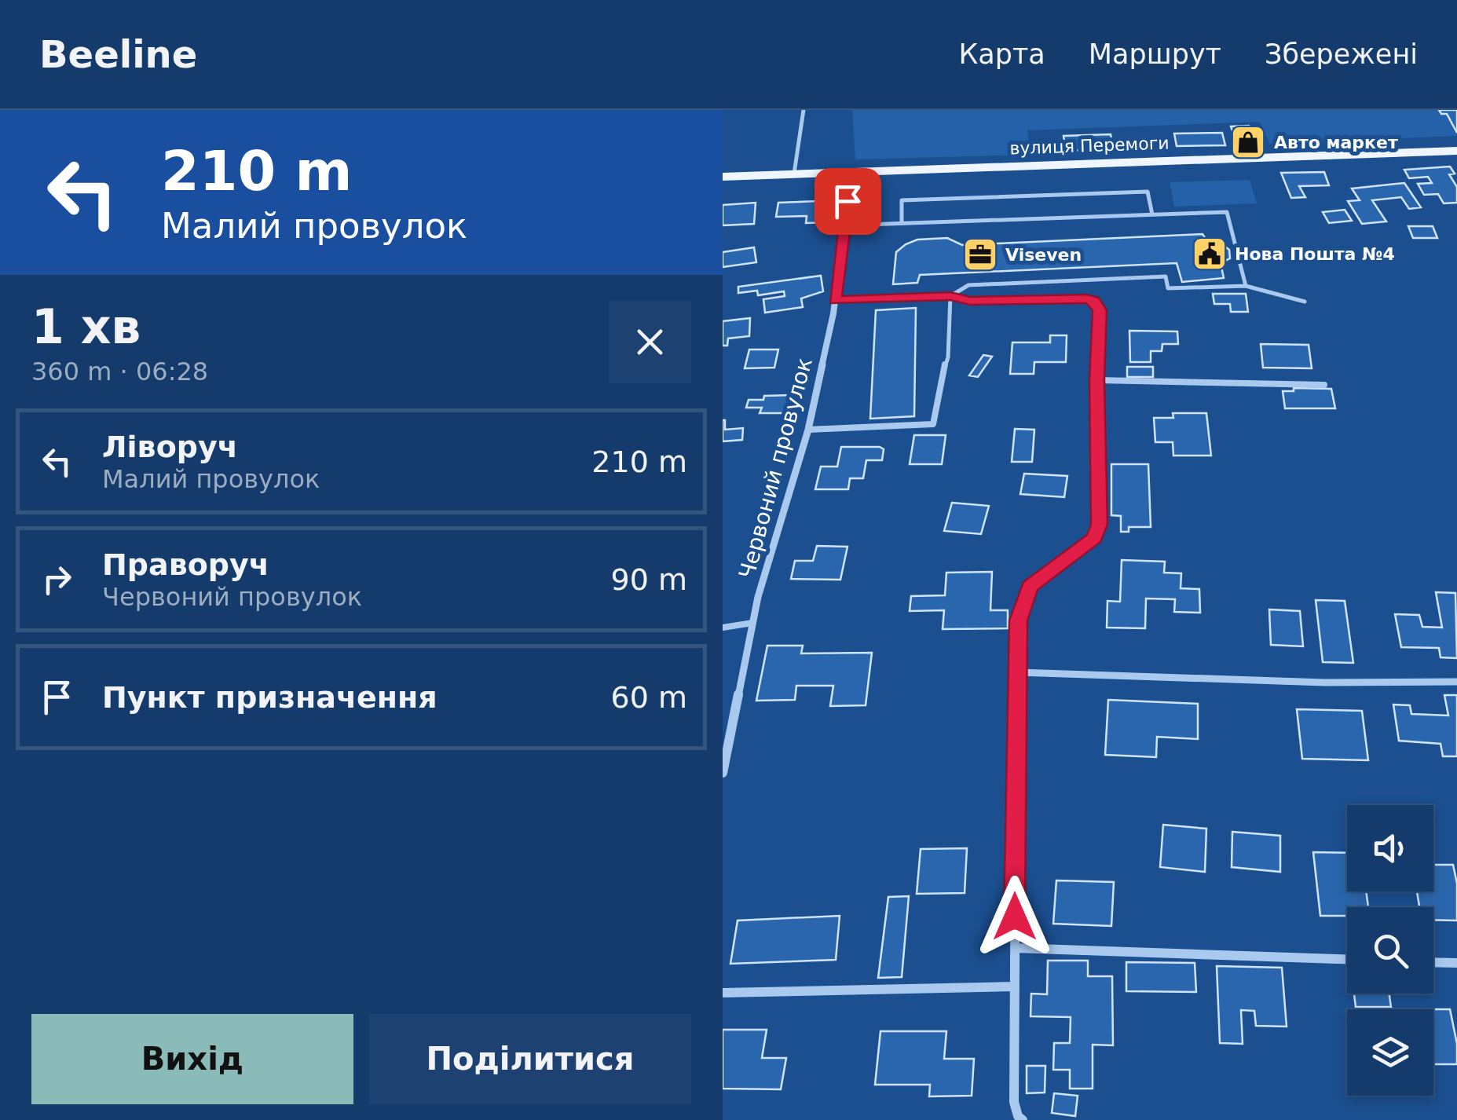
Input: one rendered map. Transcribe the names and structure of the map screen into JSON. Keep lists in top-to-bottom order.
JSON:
{
  "streets": {
    "main road": ["вулиця Перемоги"],
    "street": ["Червоний провулок"]
  },
  "crossings": [
    ["вулиця Перемоги", "Червоний провулок"]
  ],
  "places": {
    "shop": ["Авто маркет"],
    "public building": ["Нова Пошта №4"],
    "office": ["Viseven"]
  },
  "page": {
    "header": "Beeline",
    "nav": ["Карта", "Маршрут", "Збережені"],
    "turn": ["210 m", "Малий провулок"],
    "heading": ["1 хв", "360 m · 06:28"],
    "list": [
      {
        "name": "Ліворуч",
        "note": "Малий провулок",
        "value": "210 m"
      },
      {
        "name": "Праворуч",
        "note": "Червоний провулок",
        "value": "90 m"
      },
      {
        "name": "Пункт призначення",
        "value": "60 m"
      }
    ],
    "buttons": ["Вихід", "Поділитися"]
  }
}
